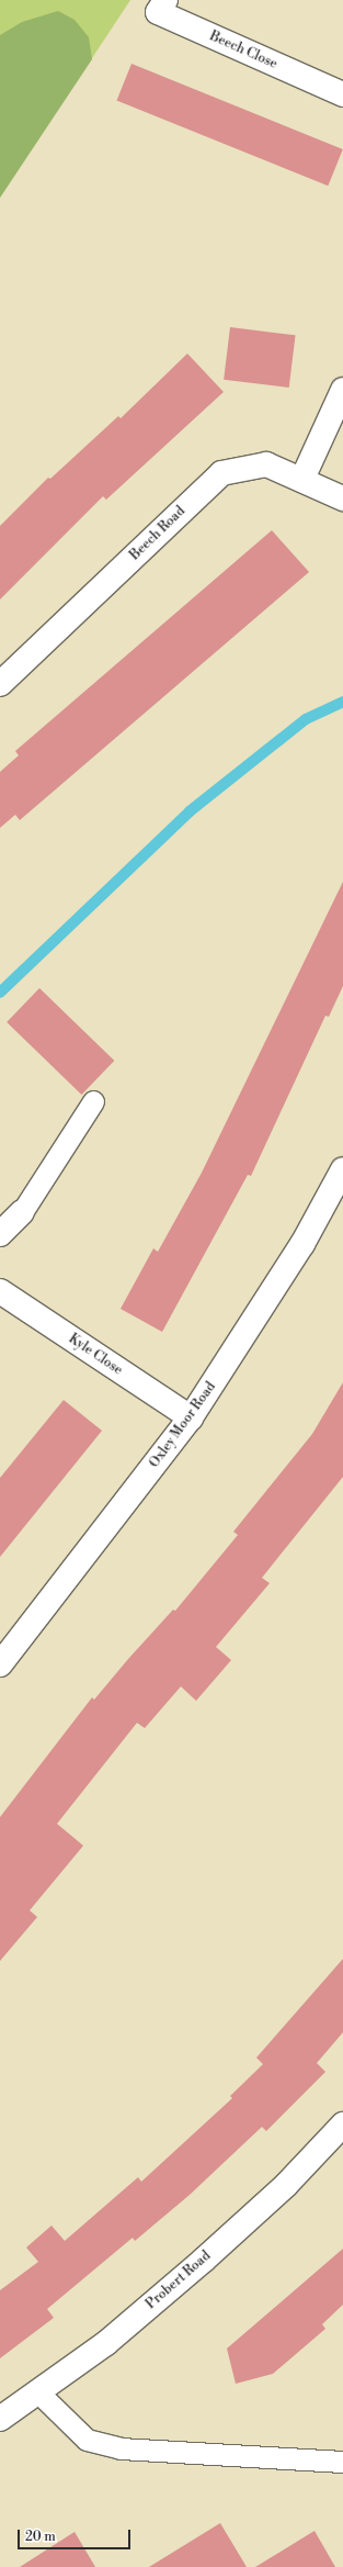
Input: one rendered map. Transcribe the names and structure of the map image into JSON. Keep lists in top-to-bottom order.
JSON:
{
  "streets": {
    "street": [
      "Beech Close",
      "Beech Road",
      "Kyle Close",
      "Oxley Moor Road",
      "Probert Road"
    ]
  },
  "crossings": [
    ["Kyle Close", "Oxley Moor Road"]
  ],
  "scale_bar": "20 m"
}
